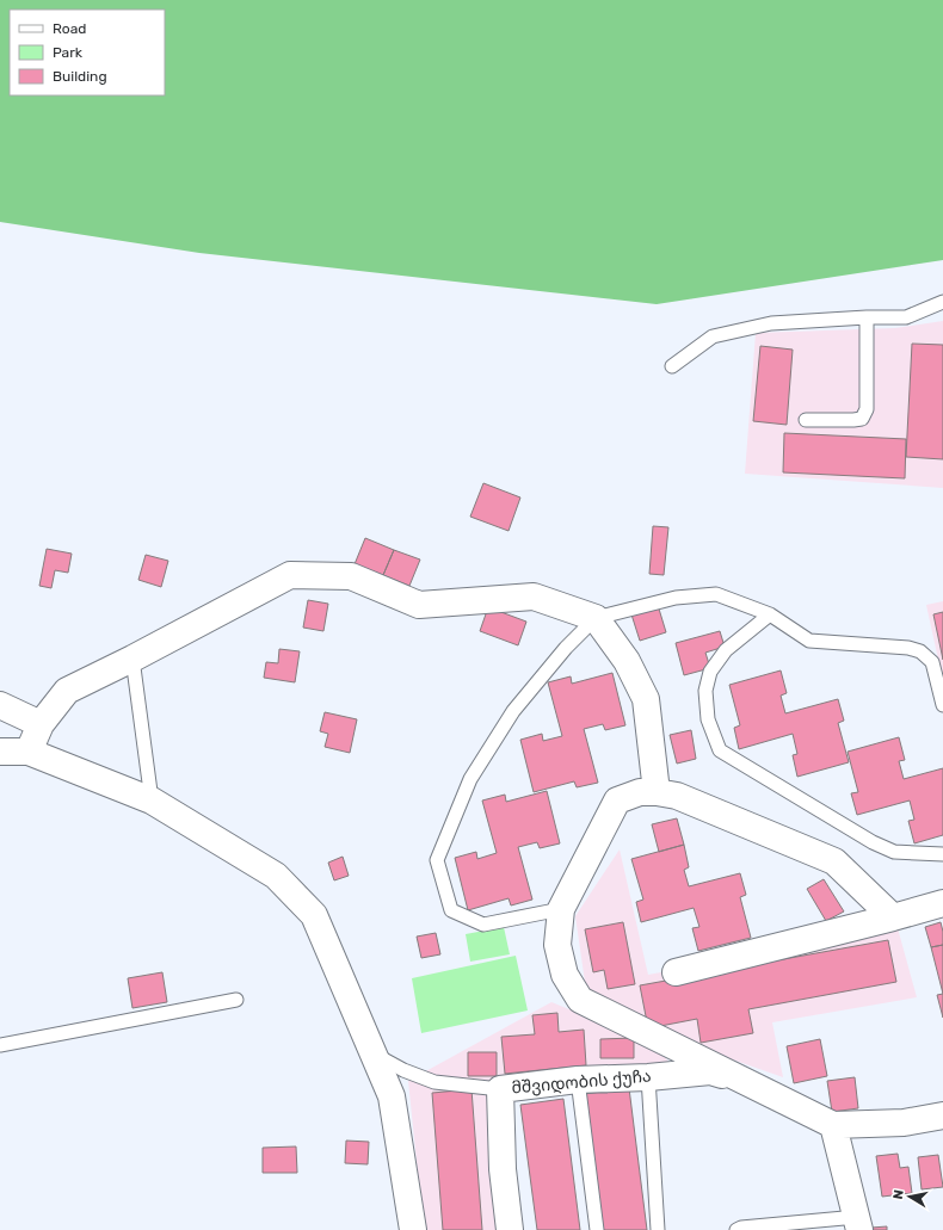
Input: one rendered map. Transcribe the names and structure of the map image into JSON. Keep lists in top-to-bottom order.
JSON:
{
  "streets": {
    "street": ["მშვიდობის ქუჩა"]
  },
  "legend": ["Road", "Park", "Building"],
  "north": "left"
}
